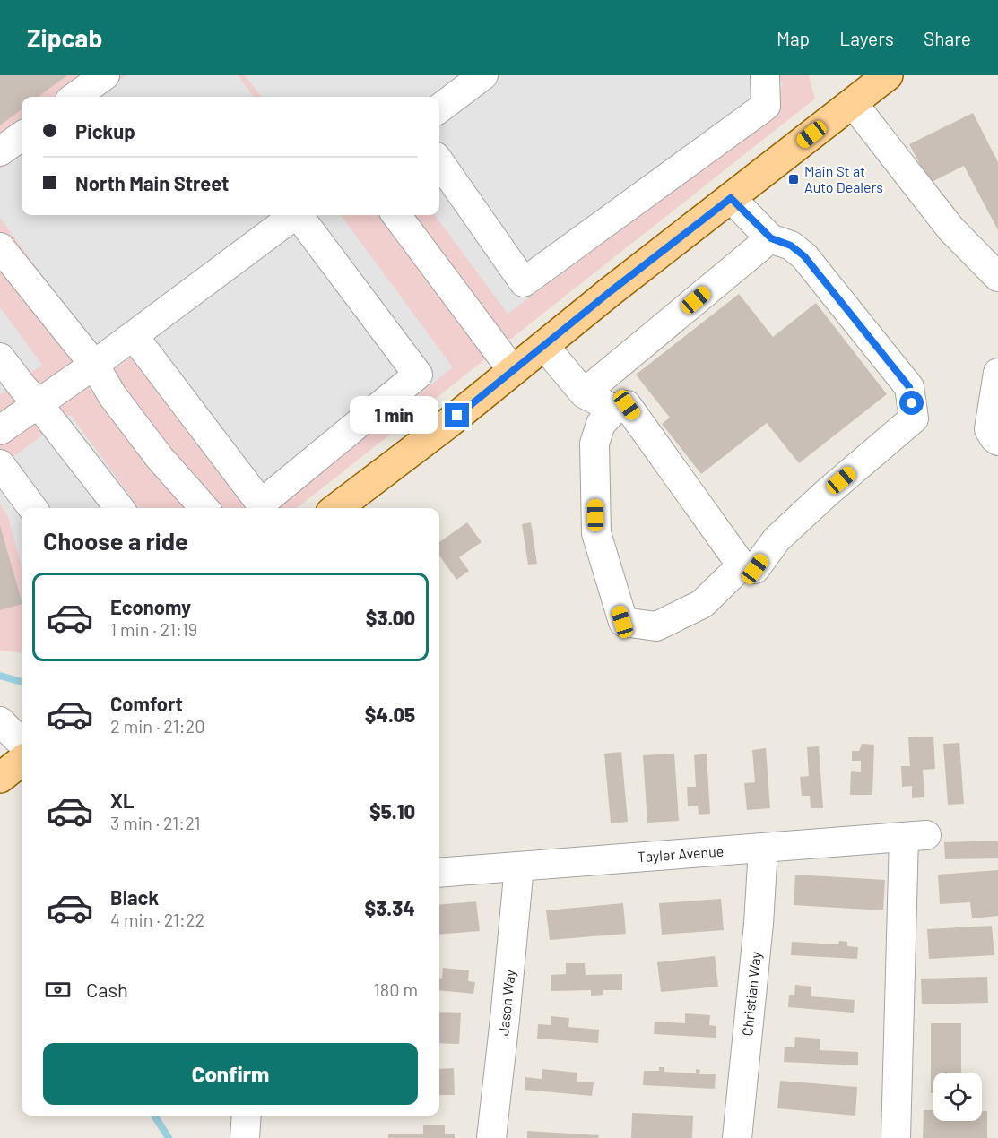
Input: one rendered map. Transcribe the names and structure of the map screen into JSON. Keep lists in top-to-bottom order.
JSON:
{
  "streets": {
    "street": ["Tayler Avenue", "Christian Way", "Jason Way"]
  },
  "crossings": [
    ["Tayler Avenue", "Christian Way"],
    ["Tayler Avenue", "Jason Way"]
  ],
  "places": {
    "transit": ["Main St at Auto Dealers"]
  },
  "page": {
    "header": "Zipcab",
    "nav": ["Map", "Layers", "Share"],
    "banner": ["Pickup", "North Main Street"],
    "bubble": "1 min",
    "heading": "Choose a ride",
    "list": [
      {
        "name": "Economy",
        "note": "1 min · 21:19",
        "value": "$3.00"
      },
      {
        "name": "Comfort",
        "note": "2 min · 21:20",
        "value": "$4.05"
      },
      {
        "name": "XL",
        "note": "3 min · 21:21",
        "value": "$5.10"
      },
      {
        "name": "Black",
        "note": "4 min · 21:22",
        "value": "$3.34"
      }
    ],
    "pay": ["Cash", "180 m"],
    "buttons": "Confirm"
  }
}
